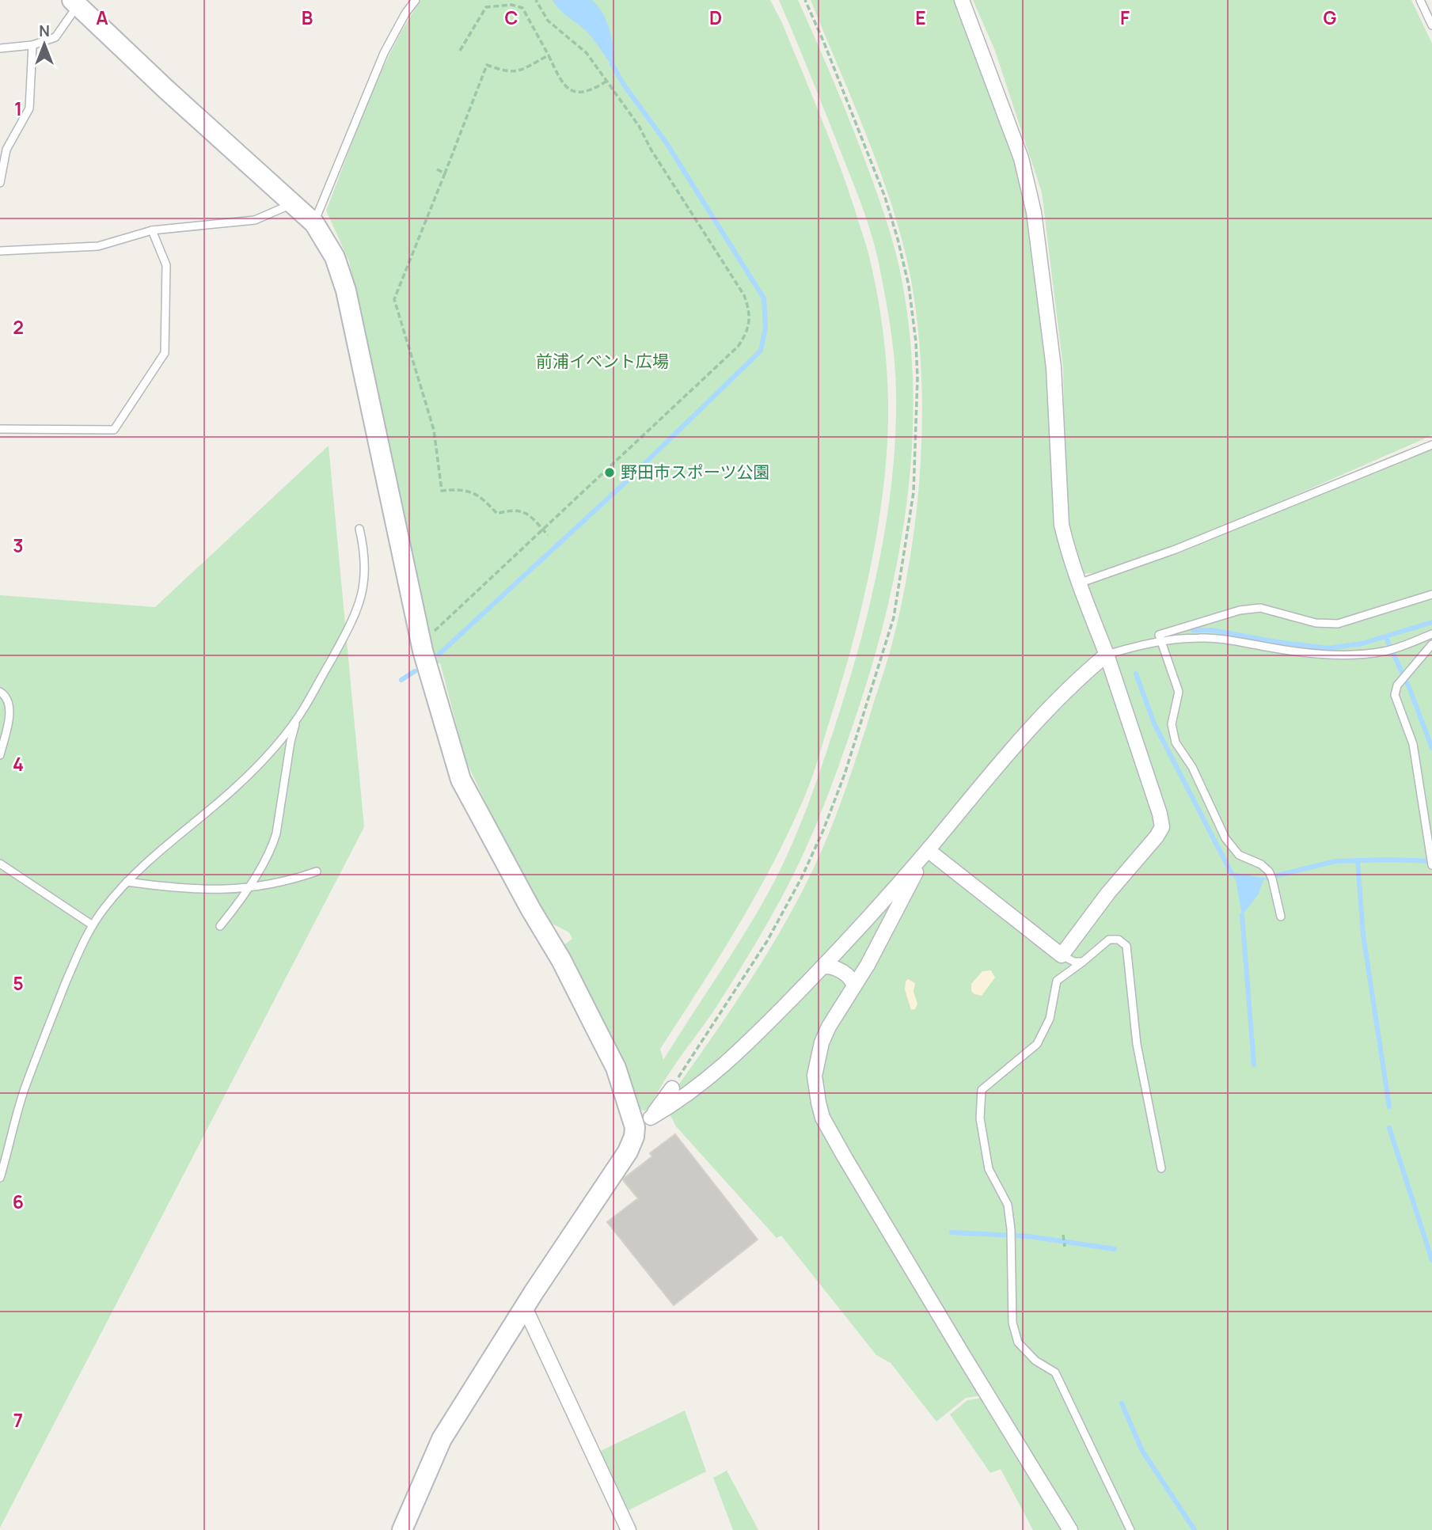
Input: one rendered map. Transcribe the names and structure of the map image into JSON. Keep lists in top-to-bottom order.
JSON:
{
  "parks": ["前浦イベント広場"],
  "places": ["野田市スポーツ公園"],
  "north": "top",
  "grid": {
    "columns": [
      "A",
      "B",
      "C",
      "D",
      "E",
      "F",
      "G"
    ],
    "rows": [
      "1",
      "2",
      "3",
      "4",
      "5",
      "6",
      "7"
    ]
  }
}
